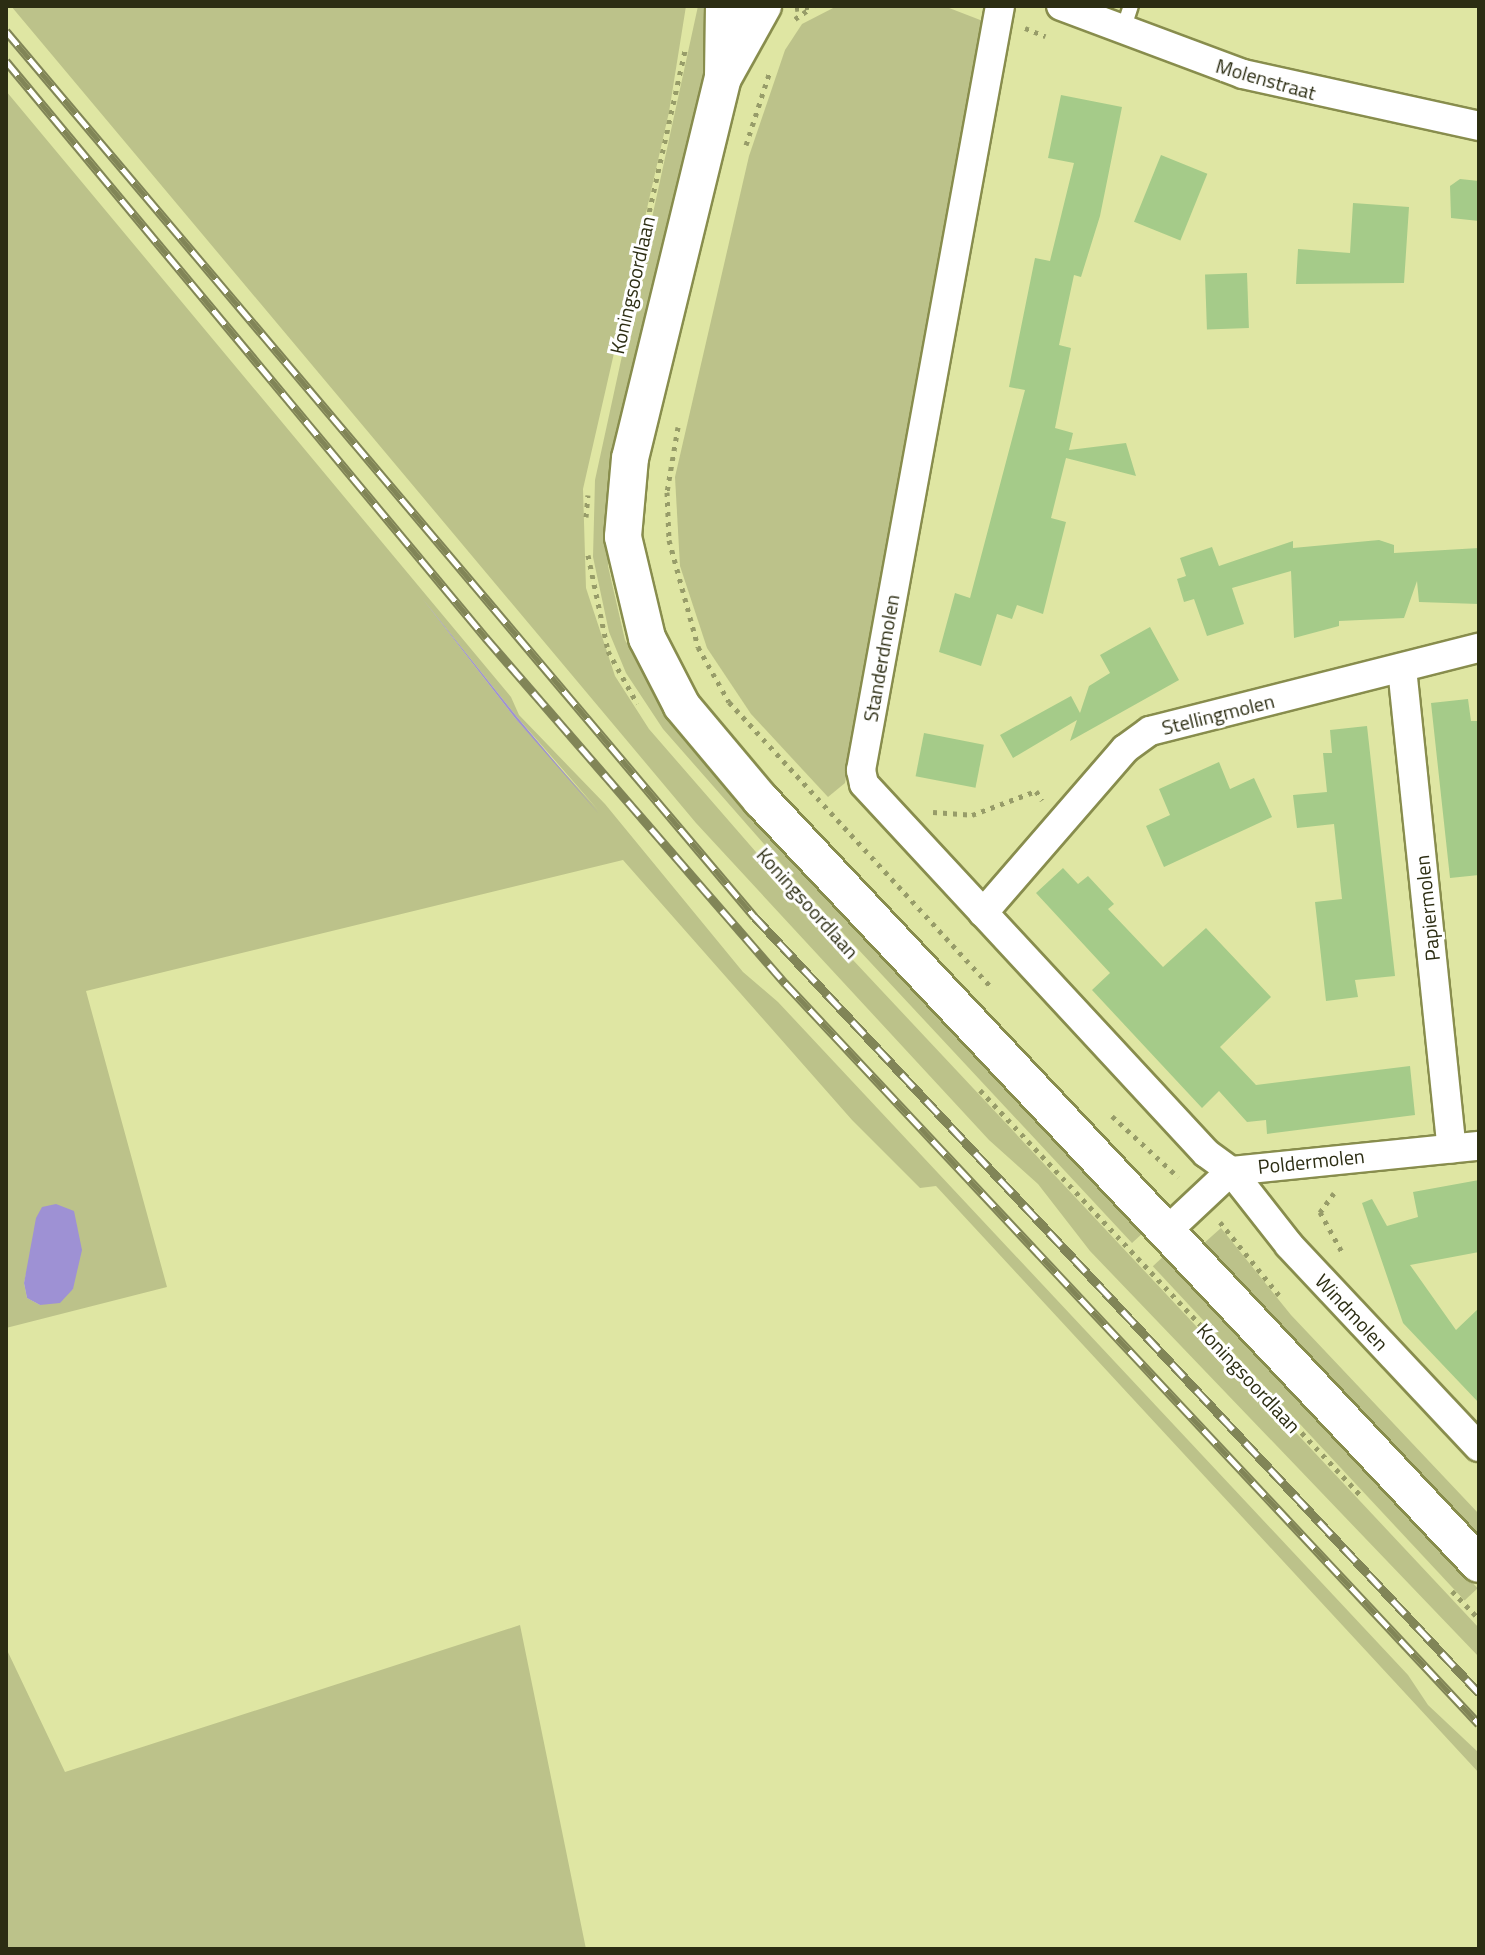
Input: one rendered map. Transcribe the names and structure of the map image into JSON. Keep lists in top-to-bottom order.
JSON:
{
  "streets": {
    "street": [
      "Molenstraat",
      "Koningsoordlaan",
      "Standerdmolen",
      "Stellingmolen",
      "Papiermolen",
      "Poldermolen",
      "Windmolen"
    ]
  },
  "crossings": [
    ["Koningsoordlaan", "Poldermolen"],
    ["Standerdmolen", "Stellingmolen"],
    ["Standerdmolen", "Poldermolen"],
    ["Standerdmolen", "Windmolen"],
    ["Stellingmolen", "Papiermolen"],
    ["Papiermolen", "Poldermolen"],
    ["Poldermolen", "Windmolen"]
  ]
}
